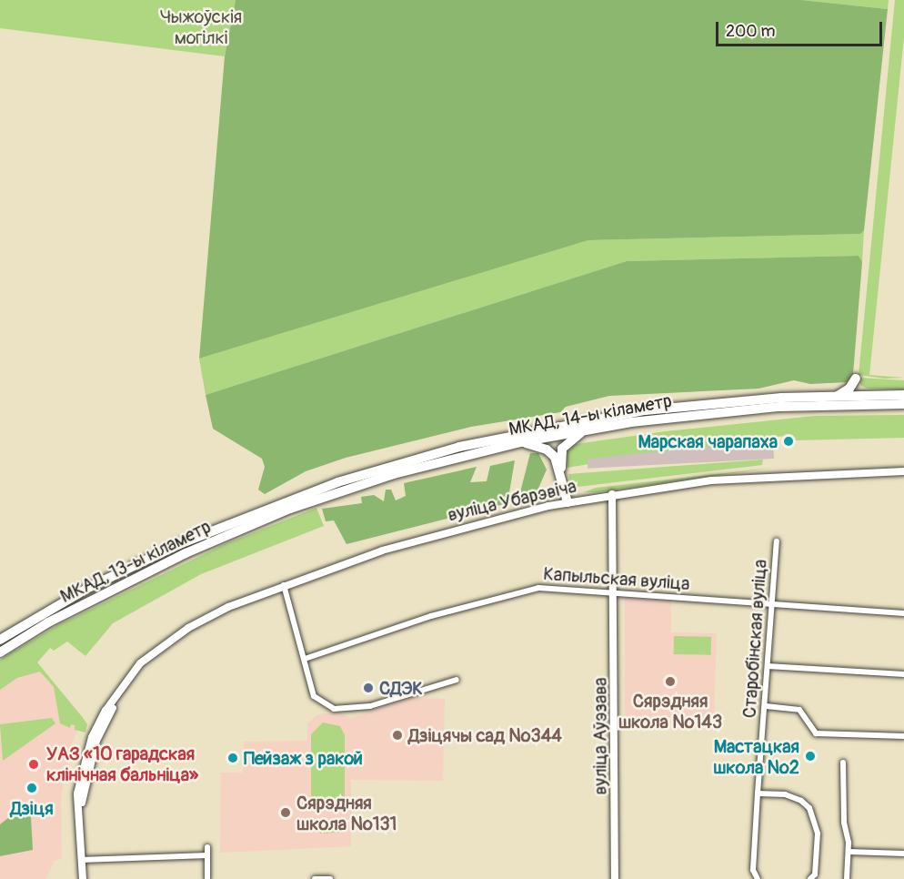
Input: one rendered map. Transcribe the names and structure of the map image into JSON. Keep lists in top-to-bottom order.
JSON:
{
  "streets": {
    "highway": ["МКАД, 14-ы кіламетр", "МКАД, 13-ы кіламетр"],
    "main road": ["вуліца Убарэвіча", "вуліца Аўэзава"],
    "street": ["Капыльская вуліца", "Старобінская вуліца"]
  },
  "crossings": [
    ["МКАД, 14-ы кіламетр", "МКАД, 13-ы кіламетр"],
    ["вуліца Убарэвіча", "вуліца Аўэзава"],
    ["Капыльская вуліца", "Старобінская вуліца"],
    ["Капыльская вуліца", "вуліца Аўэзава"]
  ],
  "parks": ["Чыжоўскія могілкі"],
  "places": [
    "Марская чарапаха",
    "Сярэдняя школа №143",
    "СДЭК",
    "Дзіцячы сад №344",
    "Мастацкая школа №2",
    "Пейзаж з ракой",
    "УАЗ «10 гарадская клінічная бальніца»",
    "Дзіця",
    "Сярэдняя школа №131"
  ],
  "scale_bar": "200 m"
}
